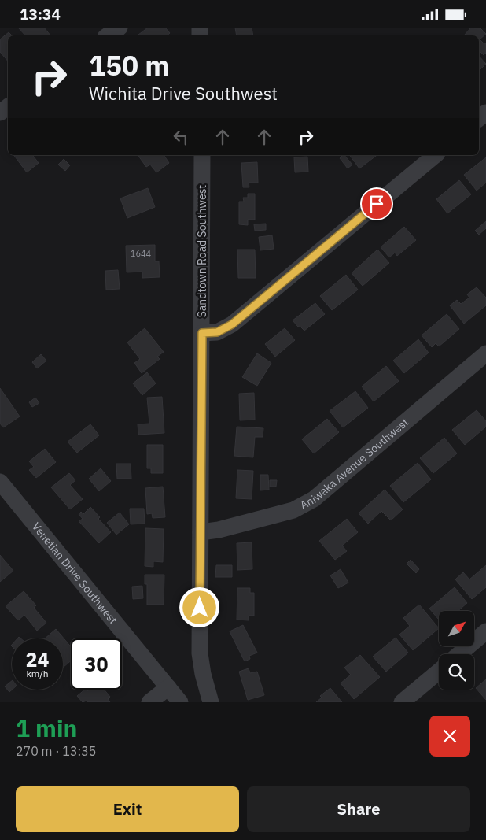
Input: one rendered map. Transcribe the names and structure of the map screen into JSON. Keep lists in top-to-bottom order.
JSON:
{
  "streets": {
    "street": ["Sandtown Road Southwest", "Aniwaka Avenue Southwest", "Venetian Drive Southwest"]
  },
  "crossings": [
    ["Sandtown Road Southwest", "Aniwaka Avenue Southwest"]
  ],
  "house_numbers": ["1644"],
  "north": "top right",
  "page": {
    "status": "13:34",
    "turn": ["150 m", "Wichita Drive Southwest"],
    "speed": "24 km/h",
    "limit": "30",
    "heading": ["1 min", "270 m · 13:35"],
    "buttons": ["Exit", "Share"]
  }
}
